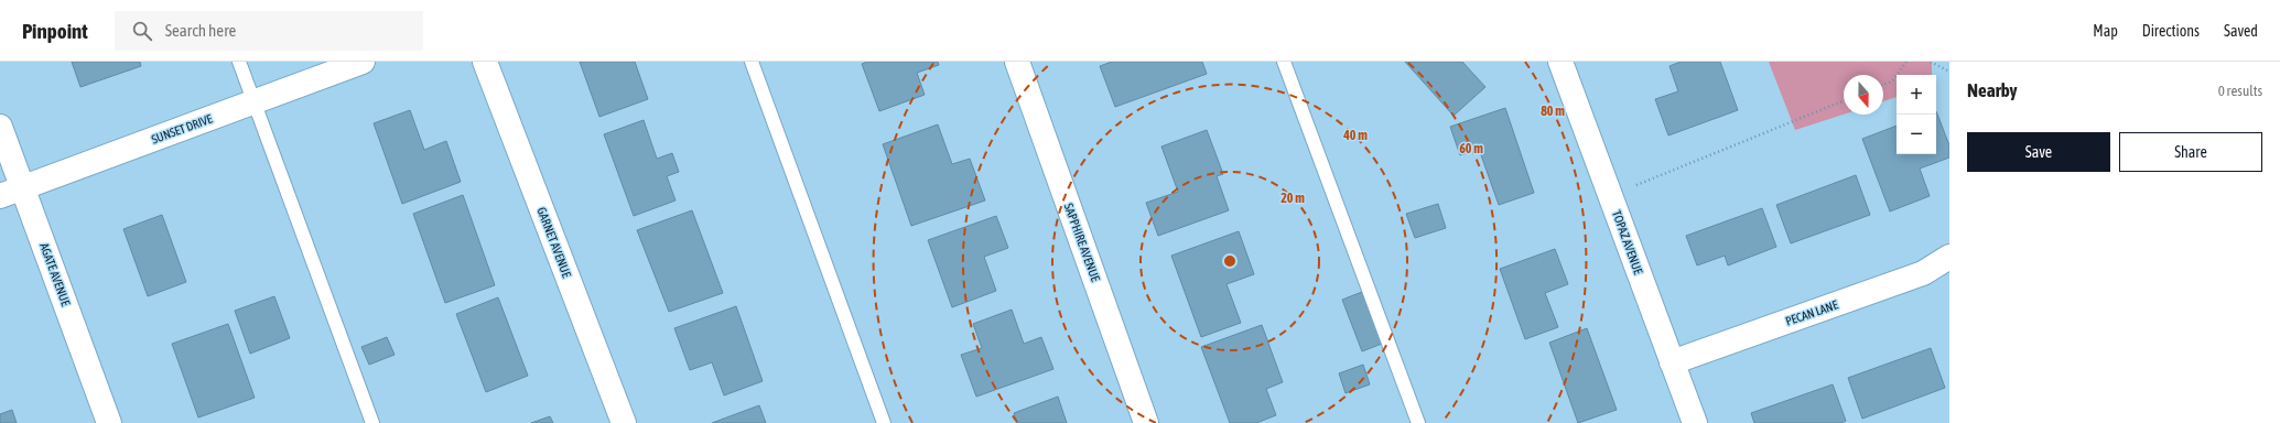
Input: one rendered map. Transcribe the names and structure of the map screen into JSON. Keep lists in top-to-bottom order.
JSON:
{
  "streets": {
    "street": [
      "SUNSET DRIVE",
      "GARNET AVENUE",
      "SAPPHIRE AVENUE",
      "TOPAZ AVENUE",
      "AGATE AVENUE",
      "PECAN LANE"
    ]
  },
  "crossings": [
    ["SUNSET DRIVE", "AGATE AVENUE"],
    ["TOPAZ AVENUE", "PECAN LANE"]
  ],
  "north": "bottom",
  "page": {
    "header": "Pinpoint",
    "search": "Search here",
    "nav": ["Map", "Directions", "Saved"],
    "heading": ["Nearby", "0 results"],
    "map_buttons": ["+", "−"],
    "buttons": ["Save", "Share"]
  },
  "rings": [
    "80 m",
    "40 m",
    "60 m",
    "20 m"
  ]
}
